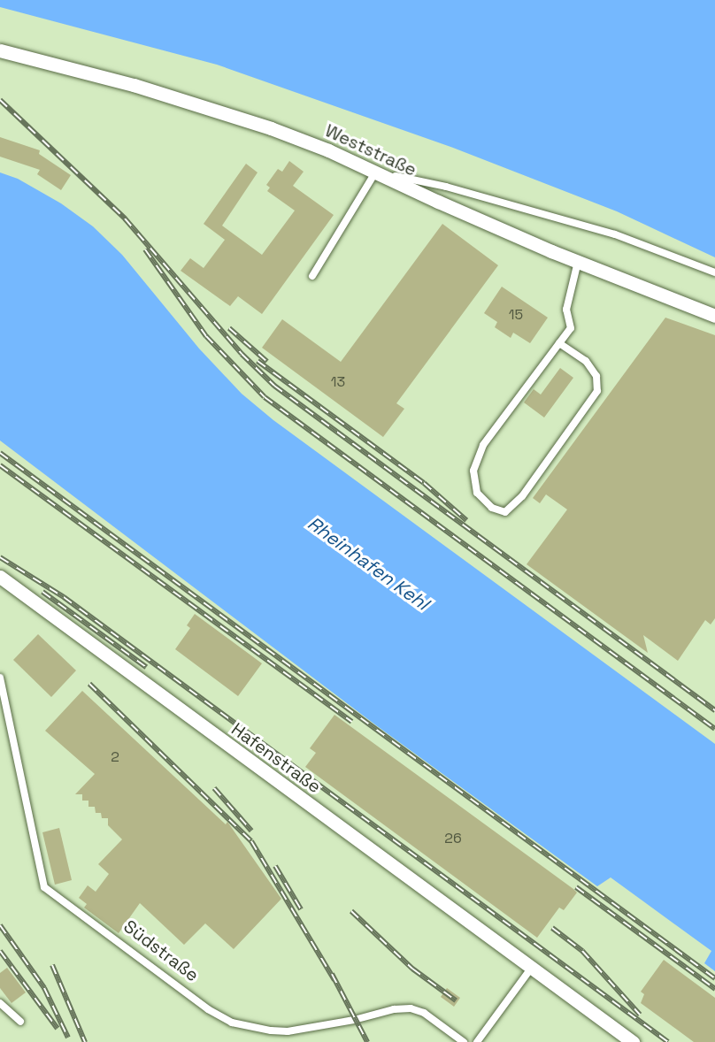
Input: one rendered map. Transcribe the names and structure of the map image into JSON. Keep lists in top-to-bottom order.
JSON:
{
  "streets": {
    "street": ["Weststraße", "Hafenstraße"],
    "lane": ["Südstraße"]
  },
  "water": ["Rheinhafen Kehl"],
  "house_numbers": [
    "15",
    "13",
    "2",
    "26"
  ]
}
